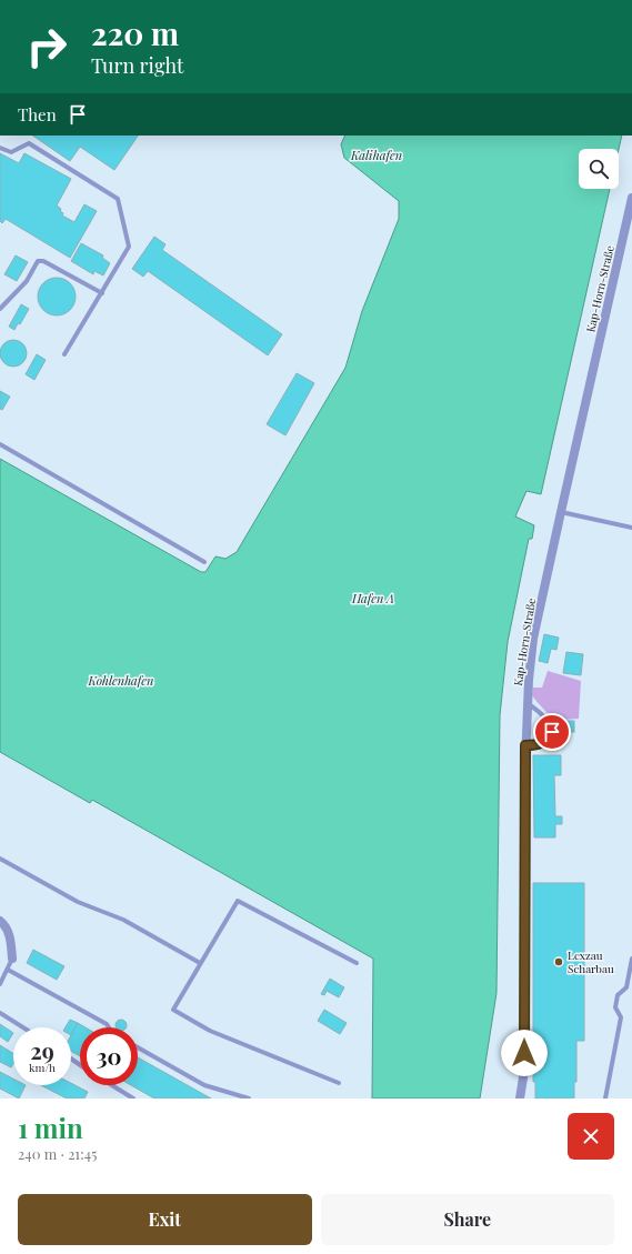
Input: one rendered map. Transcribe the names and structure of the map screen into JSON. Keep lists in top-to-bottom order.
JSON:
{
  "streets": {
    "street": ["Kap-Horn-Straße"]
  },
  "water": ["Kalihafen", "Hafen A", "Kohlenhafen"],
  "places": ["Lexzau Scharbau"],
  "page": {
    "turn": ["220 m", "Turn right"],
    "then": "Then",
    "speed": "29 km/h",
    "limit": "30",
    "heading": ["1 min", "240 m · 21:45"],
    "buttons": ["Exit", "Share"]
  }
}
